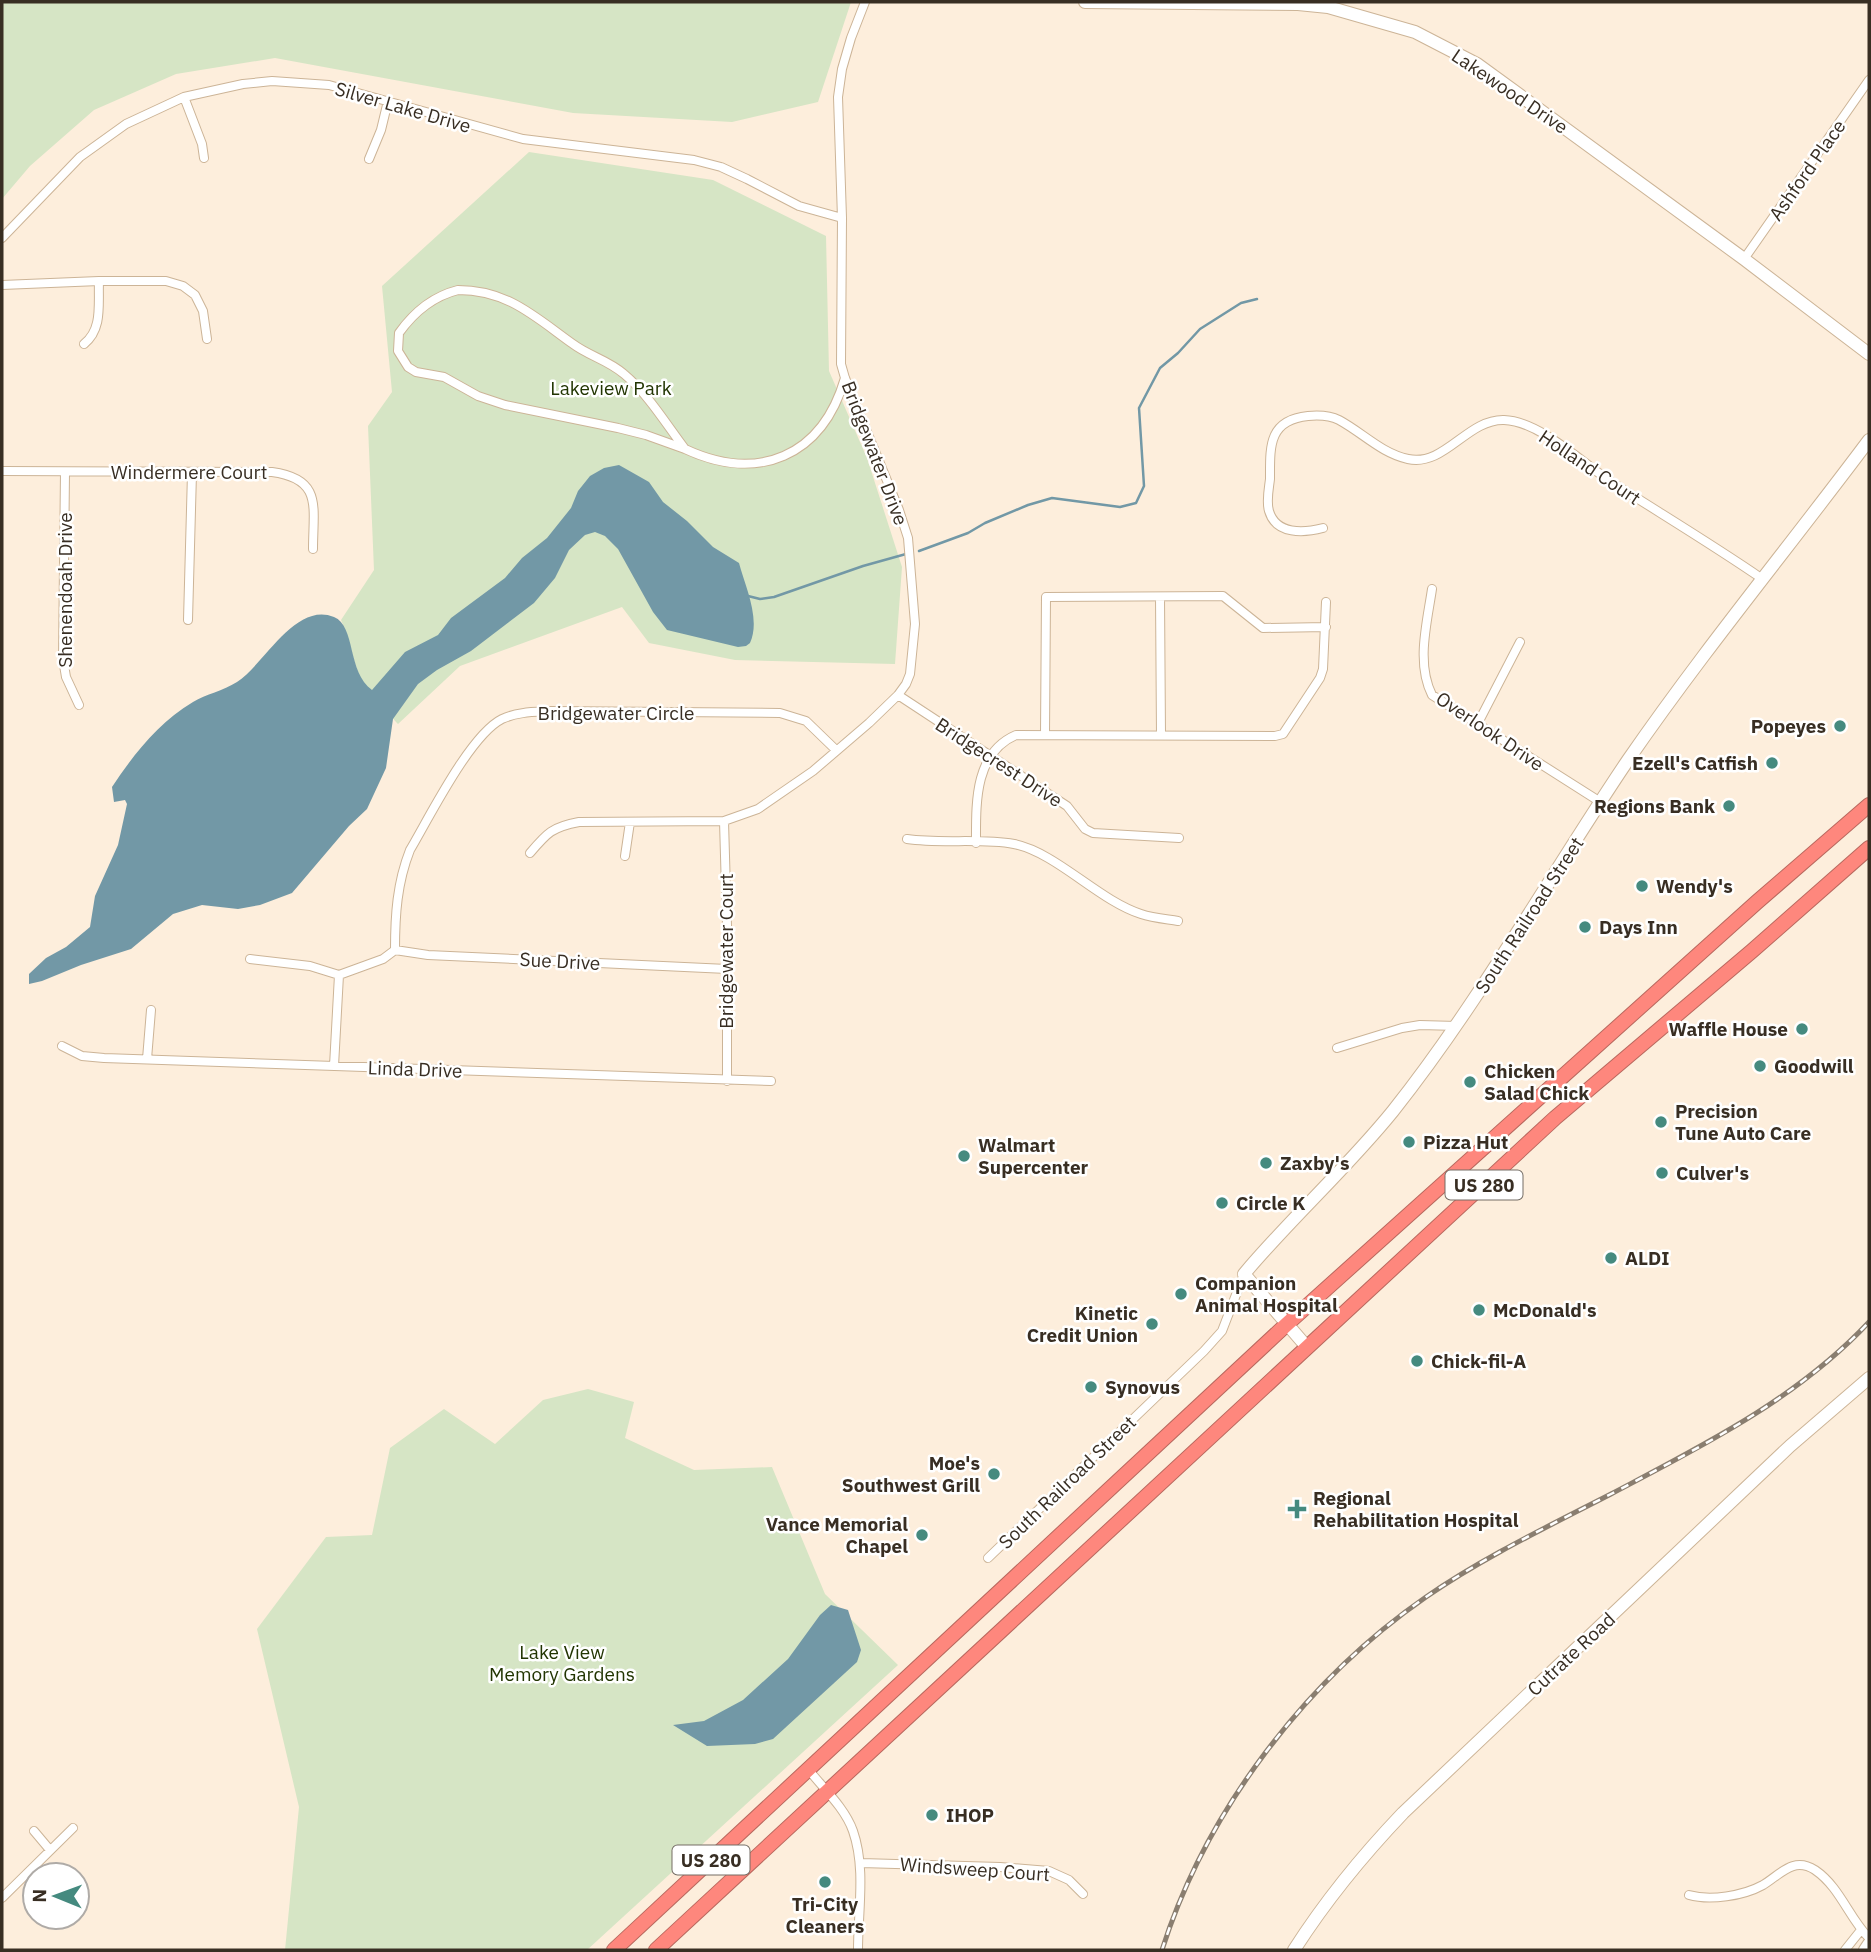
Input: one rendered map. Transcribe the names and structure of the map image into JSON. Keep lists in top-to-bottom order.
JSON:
{
  "streets": {
    "highway": ["US 280"],
    "street": [
      "Lakewood Drive",
      "Silver Lake Drive",
      "Ashford Place",
      "Bridgewater Drive",
      "Holland Court",
      "Windermere Court",
      "Shenendoah Drive",
      "Bridgewater Circle",
      "Overlook Drive",
      "Bridgecrest Drive",
      "South Railroad Street",
      "Bridgewater Court",
      "Sue Drive",
      "Linda Drive",
      "Cutrate Road",
      "Windsweep Court"
    ]
  },
  "crossings": [
    ["Lakewood Drive", "Ashford Place"],
    ["Silver Lake Drive", "Bridgewater Drive"],
    ["Bridgewater Drive", "Bridgewater Circle"],
    ["Bridgewater Drive", "Bridgecrest Drive"],
    ["Bridgewater Drive", "Bridgewater Court"],
    ["Holland Court", "South Railroad Street"],
    ["Windermere Court", "Shenendoah Drive"],
    ["Bridgewater Circle", "Sue Drive"],
    ["Overlook Drive", "South Railroad Street"],
    ["Bridgewater Court", "Sue Drive"],
    ["Bridgewater Court", "Linda Drive"]
  ],
  "parks": ["Lakeview Park", "Lake View Memory Gardens"],
  "places": {
    "other": [
      "Popeyes",
      "Ezell's Catfish",
      "Regions Bank",
      "Wendy's",
      "Days Inn",
      "Waffle House",
      "Goodwill",
      "Chicken Salad Chick",
      "Precision Tune Auto Care",
      "Pizza Hut",
      "Walmart Supercenter",
      "Zaxby's",
      "Culver's",
      "Circle K",
      "ALDI",
      "Companion Animal Hospital",
      "McDonald's",
      "Kinetic Credit Union",
      "Chick-fil-A",
      "Synovus",
      "Moe's Southwest Grill",
      "Vance Memorial Chapel",
      "IHOP",
      "Tri-City Cleaners"
    ],
    "health": ["Regional Rehabilitation Hospital"]
  },
  "north": "left"
}
